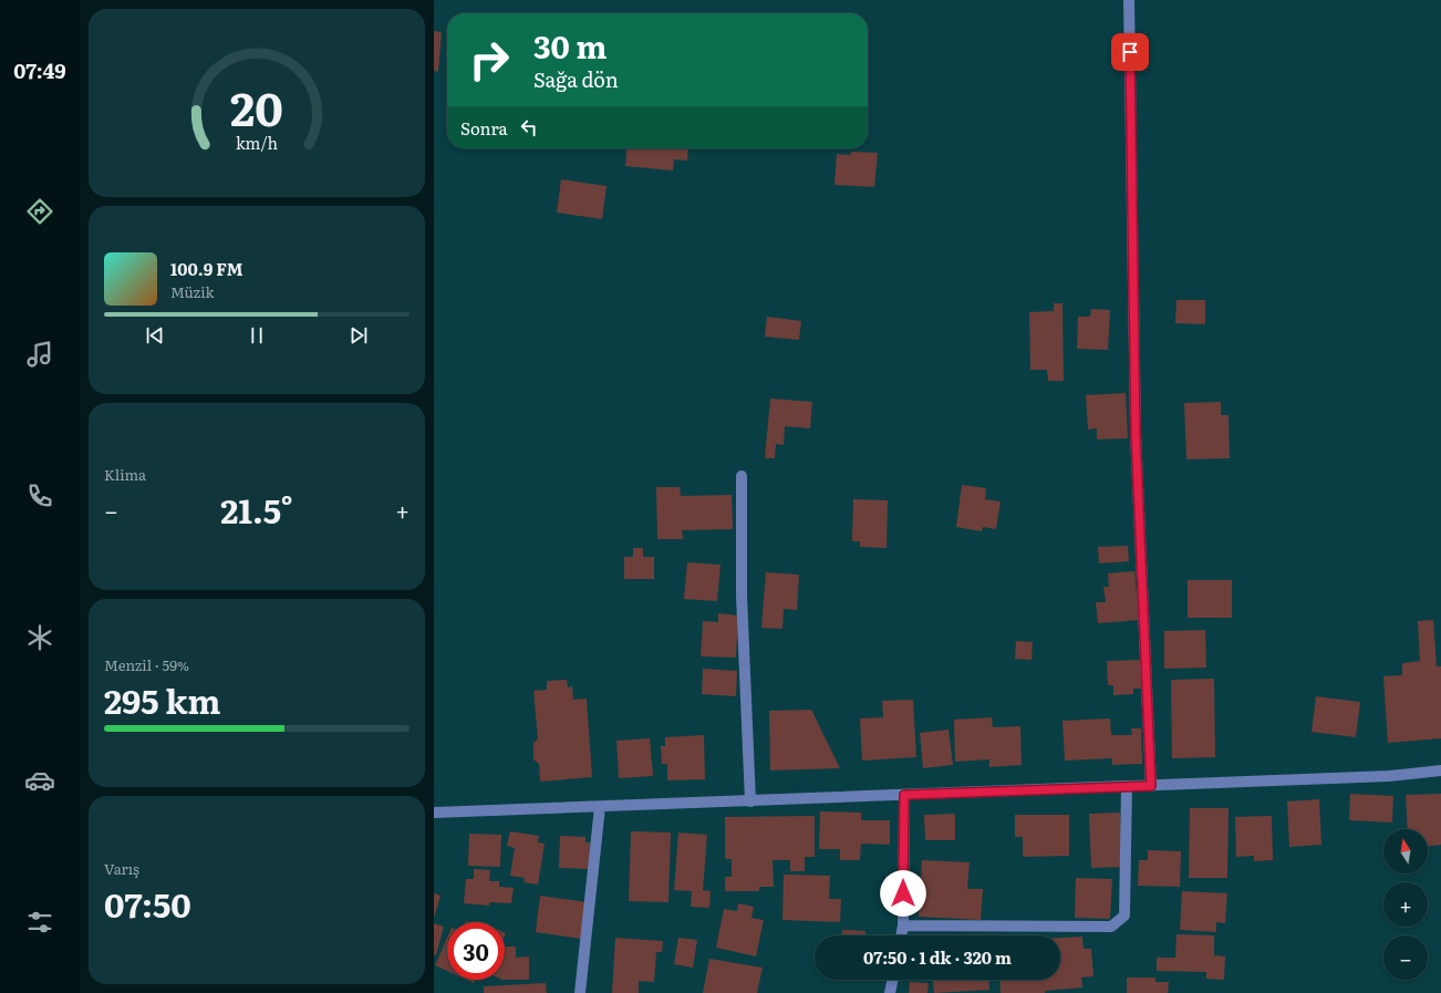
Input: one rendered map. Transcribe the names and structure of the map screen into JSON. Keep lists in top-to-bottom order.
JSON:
{
  "north": "top",
  "page": {
    "tabs": "07:49",
    "turn": ["30 m", "Sağa dön"],
    "then": "Sonra",
    "song": ["100.9 FM", "Müzik"],
    "tile": [
      "Klima",
      ["Menzil · 59%", "295 km"],
      ["Varış", "07:50"]
    ],
    "heat": ["−", "21.5°", "+"],
    "map_buttons": ["+", "−"],
    "limit": "30",
    "trip": "07:50 · 1 dk · 320 m",
    "gauge": ["20", "km/h"]
  }
}
